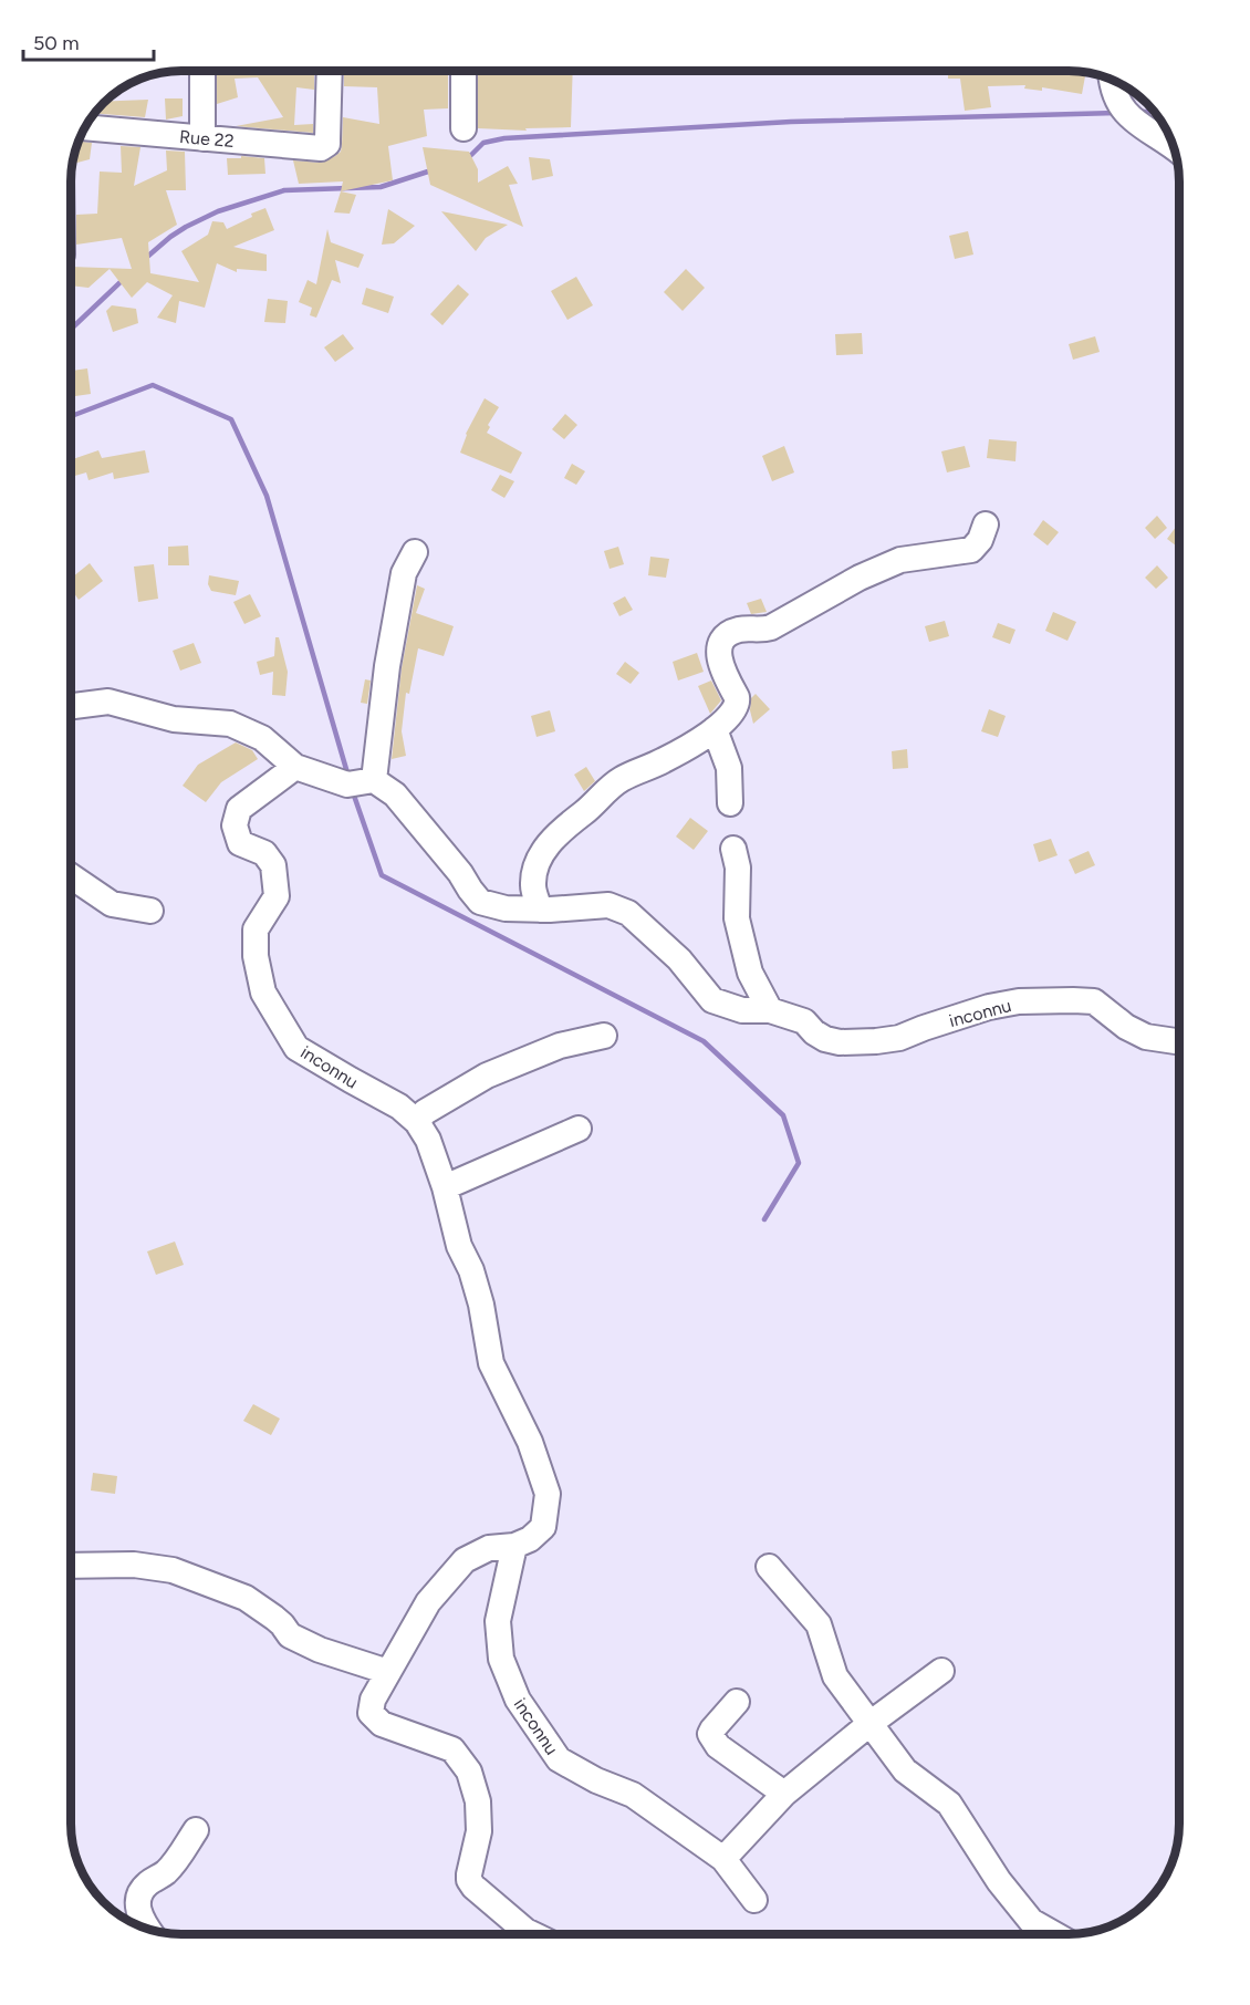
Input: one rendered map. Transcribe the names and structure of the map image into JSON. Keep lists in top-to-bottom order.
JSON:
{
  "streets": {
    "street": ["Rue 22", "inconnu"]
  },
  "scale_bar": "50 m"
}
